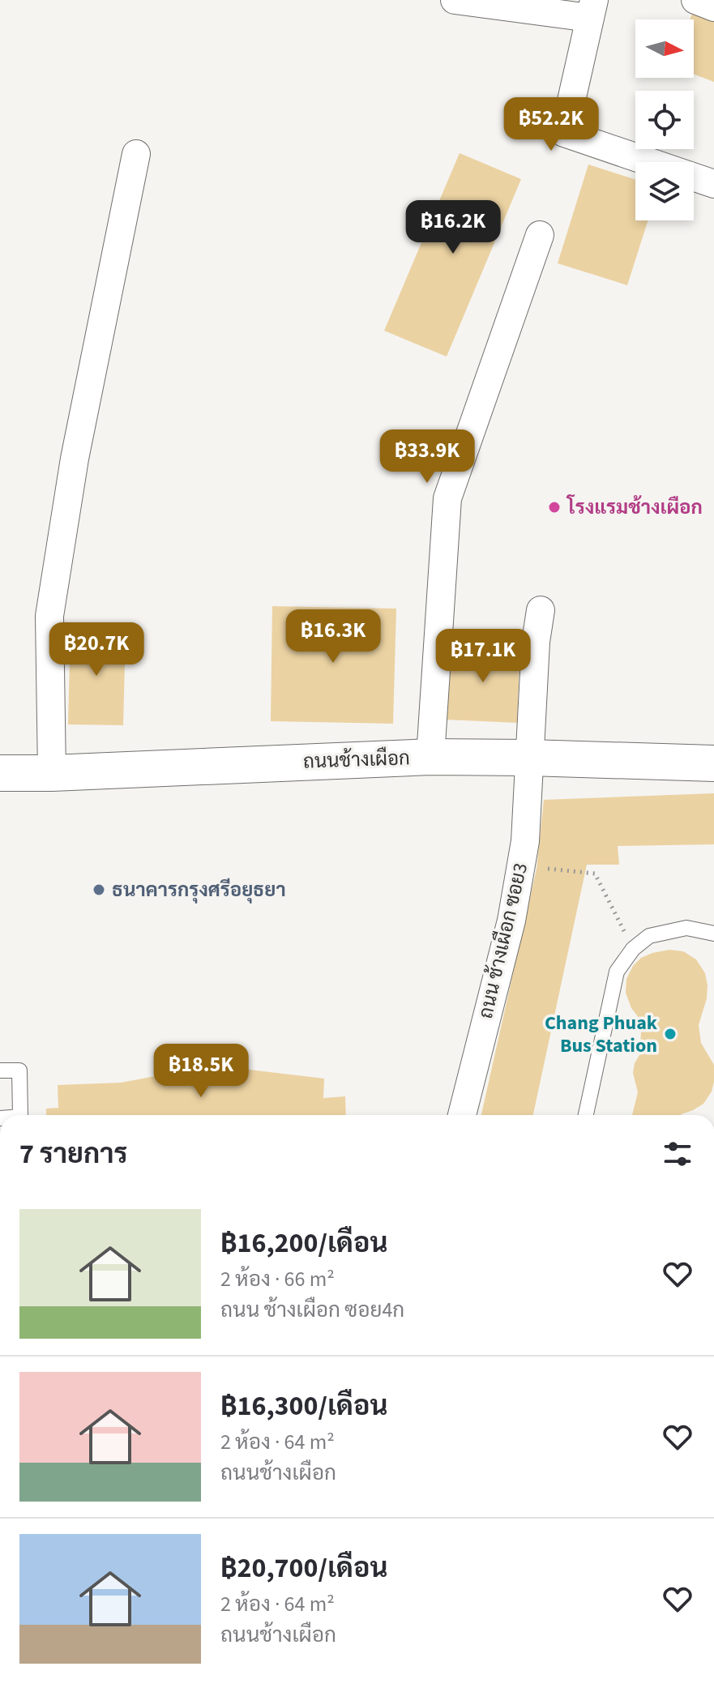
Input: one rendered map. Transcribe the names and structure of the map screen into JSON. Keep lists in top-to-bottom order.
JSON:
{
  "streets": {
    "main road": ["ถนนช้างเผือก"],
    "street": ["ถนน ช้างเผือก ซอย3"]
  },
  "crossings": [
    ["ถนนช้างเผือก", "ถนน ช้างเผือก ซอย3"]
  ],
  "places": ["โรงแรมช้างเผือก", "ธนาคารกรุงศรีอยุธยา", "Chang Phuak Bus Station"],
  "north": "right",
  "page": {
    "price": [
      "฿52.2K",
      "฿16.2K",
      "฿33.9K",
      "฿16.3K",
      "฿20.7K",
      "฿17.1K",
      "฿18.5K"
    ],
    "heading": "7 รายการ",
    "list": [
      {
        "name": "฿16,200/เดือน",
        "note": "2 ห้อง · 66 m² · ถนน ช้างเผือก ซอย4ก"
      },
      {
        "name": "฿16,300/เดือน",
        "note": "2 ห้อง · 64 m² · ถนนช้างเผือก"
      },
      {
        "name": "฿20,700/เดือน",
        "note": "2 ห้อง · 64 m² · ถนนช้างเผือก"
      }
    ]
  }
}
